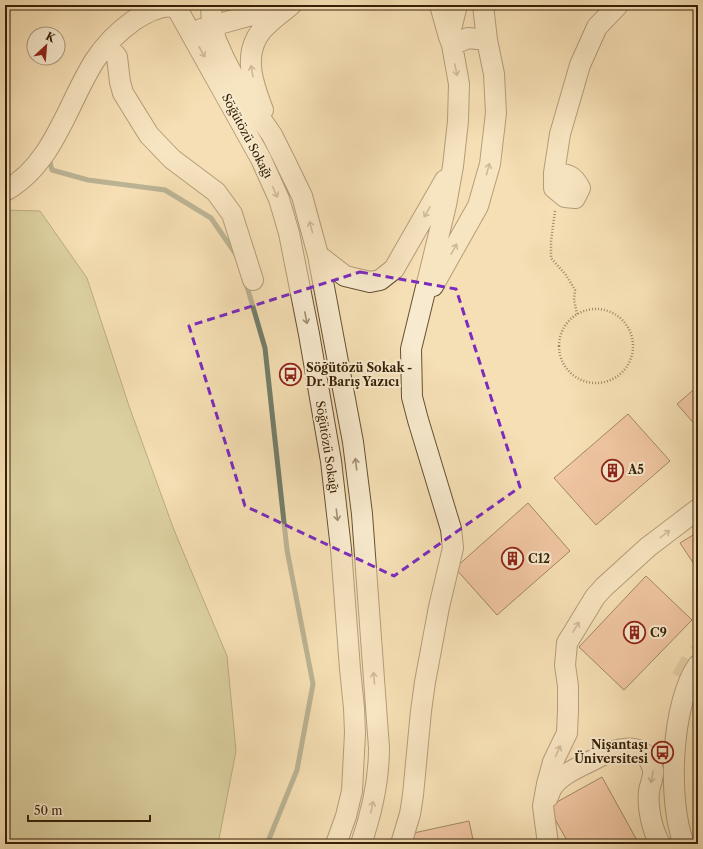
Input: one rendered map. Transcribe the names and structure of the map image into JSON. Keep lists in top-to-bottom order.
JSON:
{
  "streets": {
    "street": ["Söğütözü Sokağı"]
  },
  "places": {
    "bus stop": ["Söğütözü Sokak - Dr. Barış Yazıcı", "Nişantaşı Üniversitesi"],
    "building": ["A5", "C12", "C9"]
  },
  "scale_bar": "50 m",
  "north": "top right"
}
